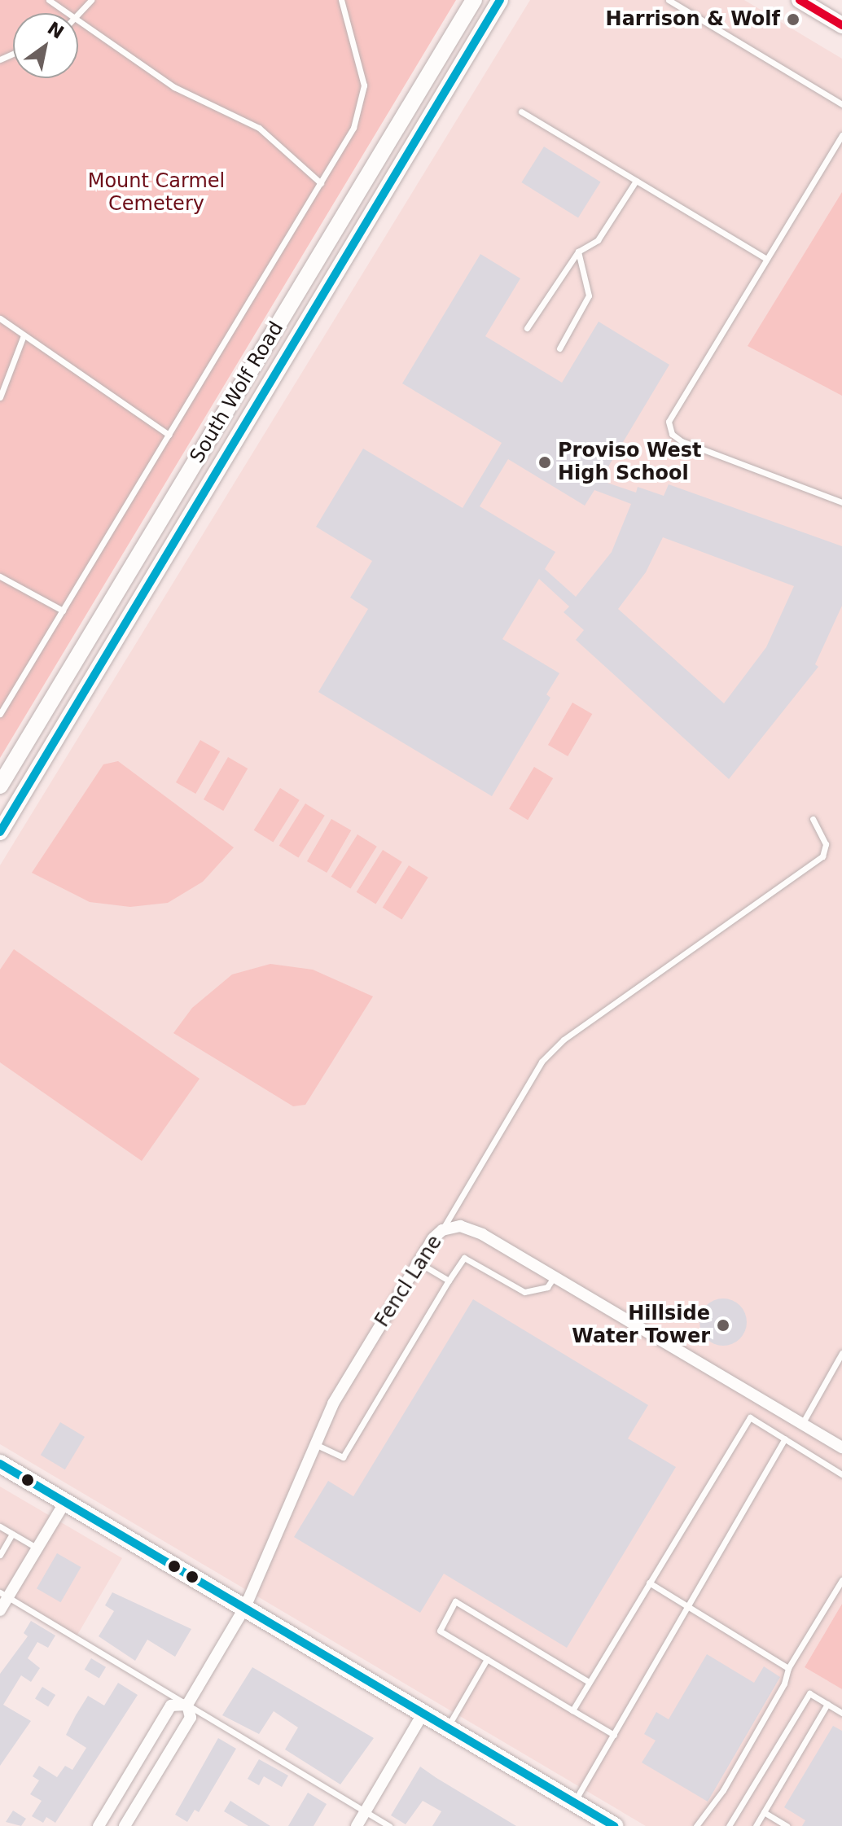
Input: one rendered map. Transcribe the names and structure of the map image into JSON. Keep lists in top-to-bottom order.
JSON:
{
  "streets": {
    "main road": ["South Wolf Road"],
    "street": ["Fencl Lane"]
  },
  "parks": ["Mount Carmel Cemetery"],
  "places": ["Harrison & Wolf", "Proviso West High School", "Hillside Water Tower"],
  "north": "top right"
}
